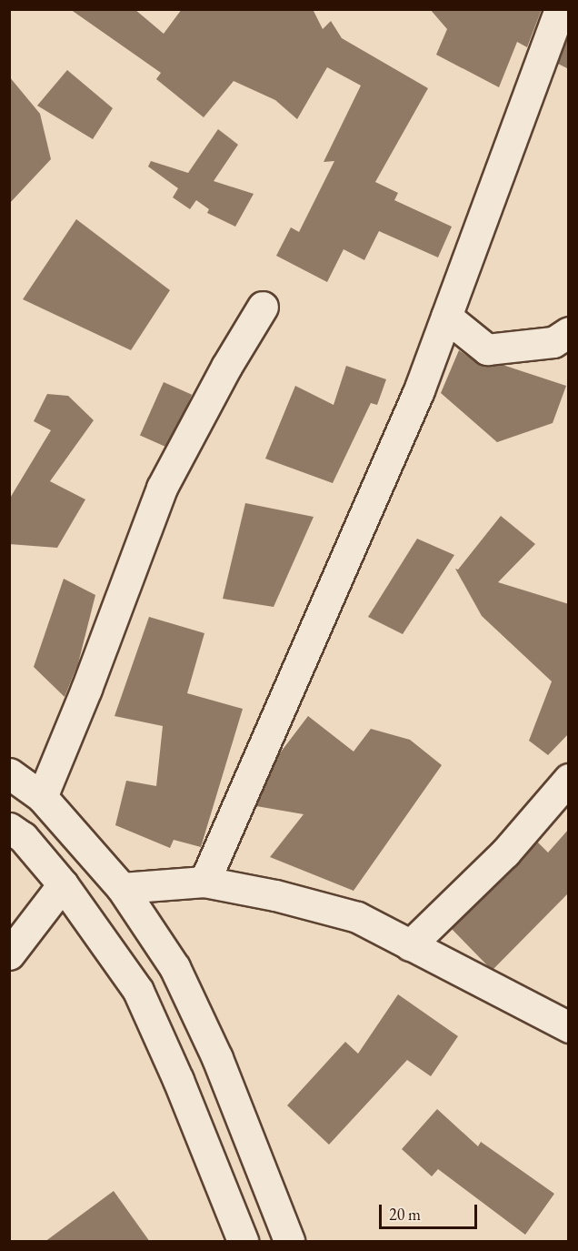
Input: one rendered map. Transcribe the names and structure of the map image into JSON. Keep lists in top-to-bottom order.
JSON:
{
  "scale_bar": "20 m"
}
